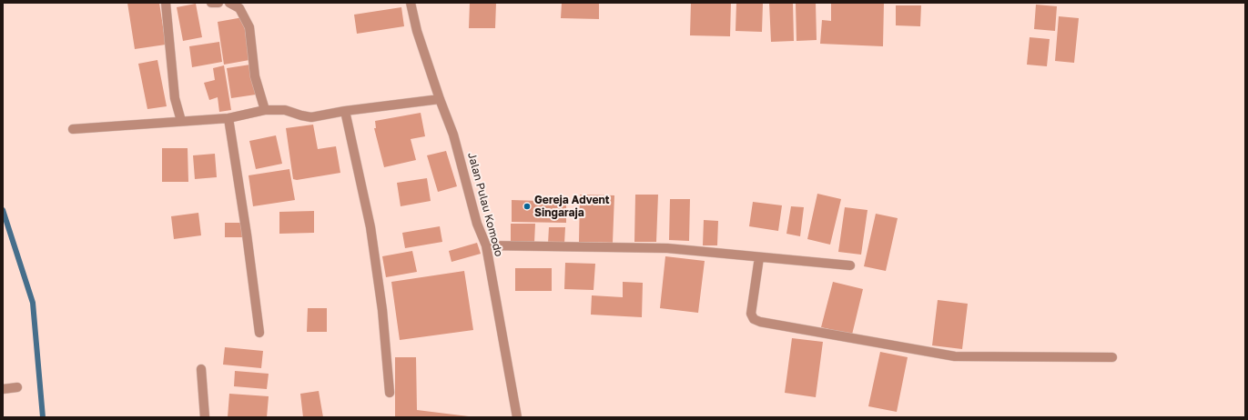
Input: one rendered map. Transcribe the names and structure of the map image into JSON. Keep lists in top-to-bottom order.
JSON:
{
  "streets": {
    "street": ["Jalan Pulau Komodo"]
  },
  "places": ["Gereja Advent Singaraja"]
}
